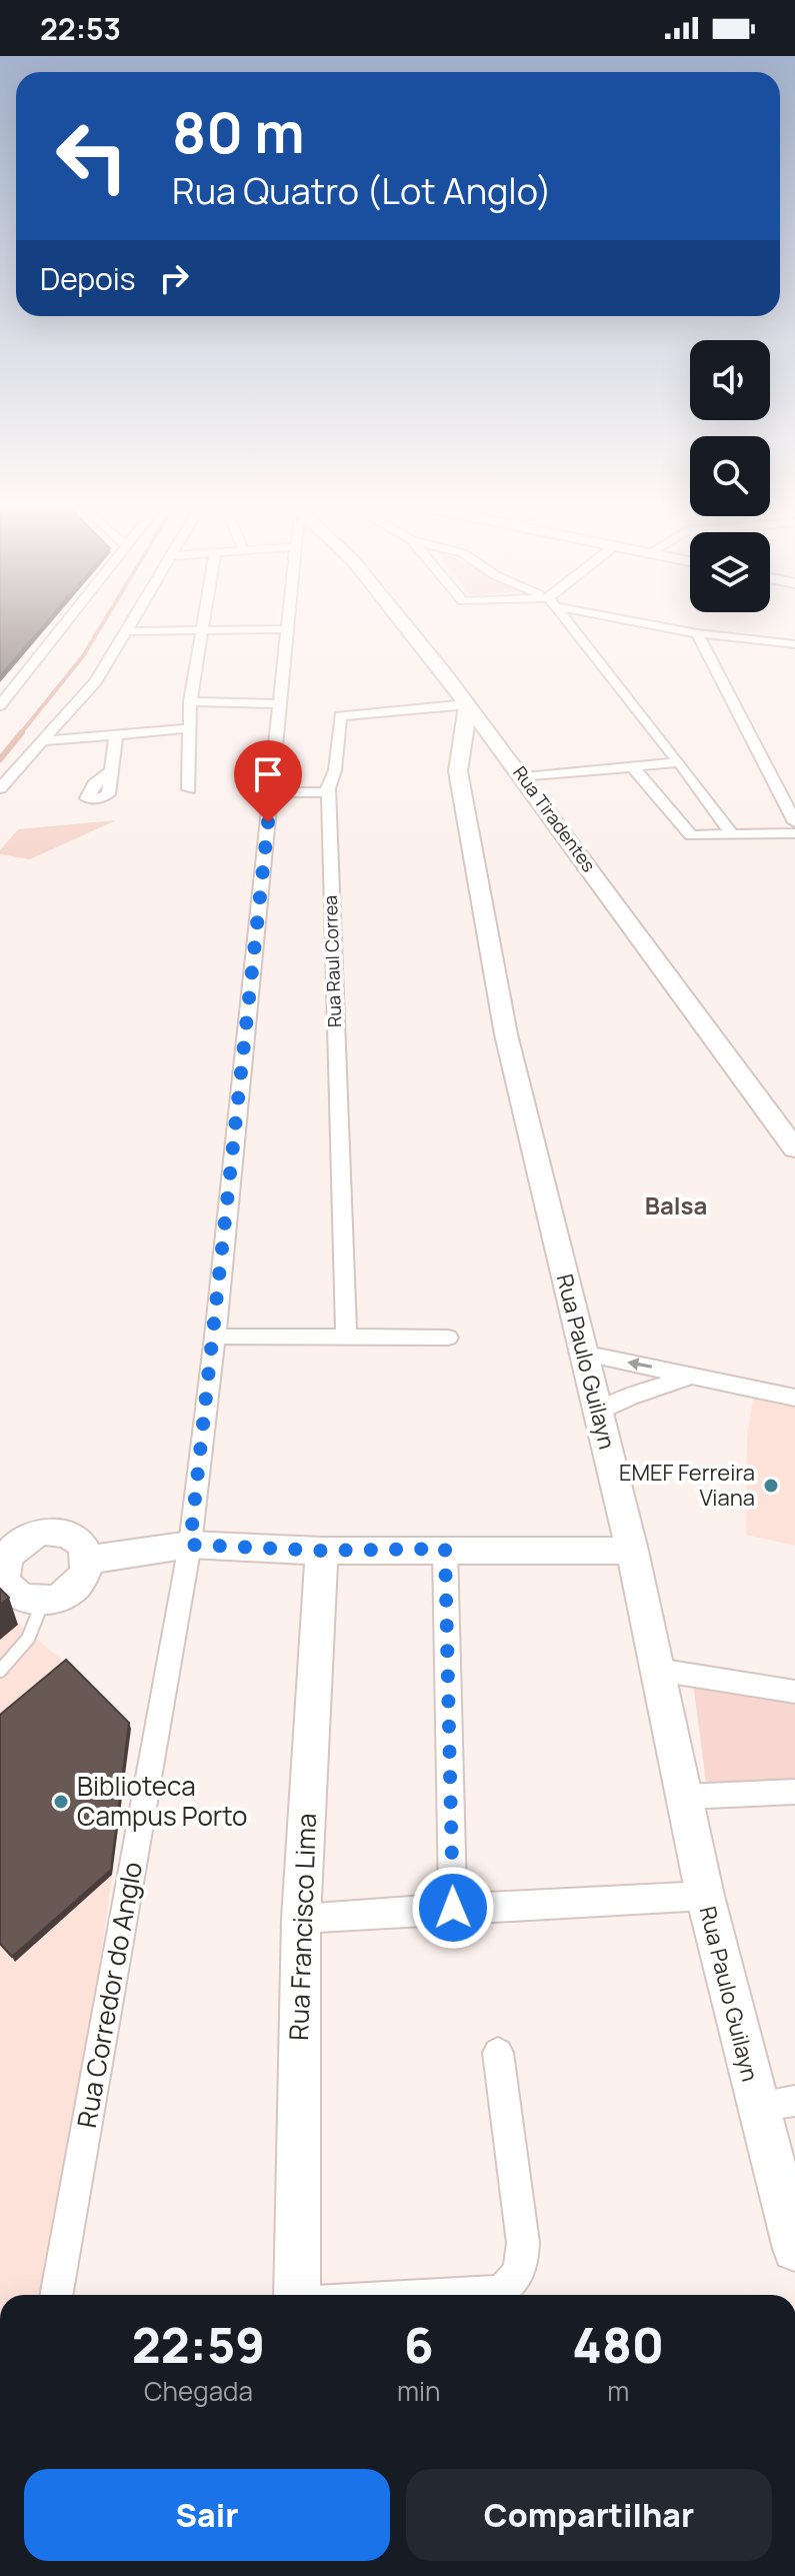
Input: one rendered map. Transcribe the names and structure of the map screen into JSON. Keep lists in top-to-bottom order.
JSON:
{
  "streets": {
    "street": [
      "Rua Tiradentes",
      "Rua Raul Correa",
      "Rua Paulo Guilayn",
      "Rua Francisco Lima",
      "Rua Corredor do Anglo"
    ]
  },
  "crossings": [
    ["Rua Tiradentes", "Rua Raul Correa"],
    ["Rua Tiradentes", "Rua Paulo Guilayn"],
    ["Rua Raul Correa", "Rua Paulo Guilayn"]
  ],
  "districts": ["Balsa"],
  "places": ["EMEF Ferreira Viana", "Biblioteca Campus Porto"],
  "page": {
    "status": "22:53",
    "turn": ["80 m", "Rua Quatro (Lot Anglo)"],
    "then": "Depois",
    "eta": [
      "22:59",
      "Chegada",
      "6",
      "min",
      "480",
      "m"
    ],
    "buttons": ["Sair", "Compartilhar"]
  }
}
